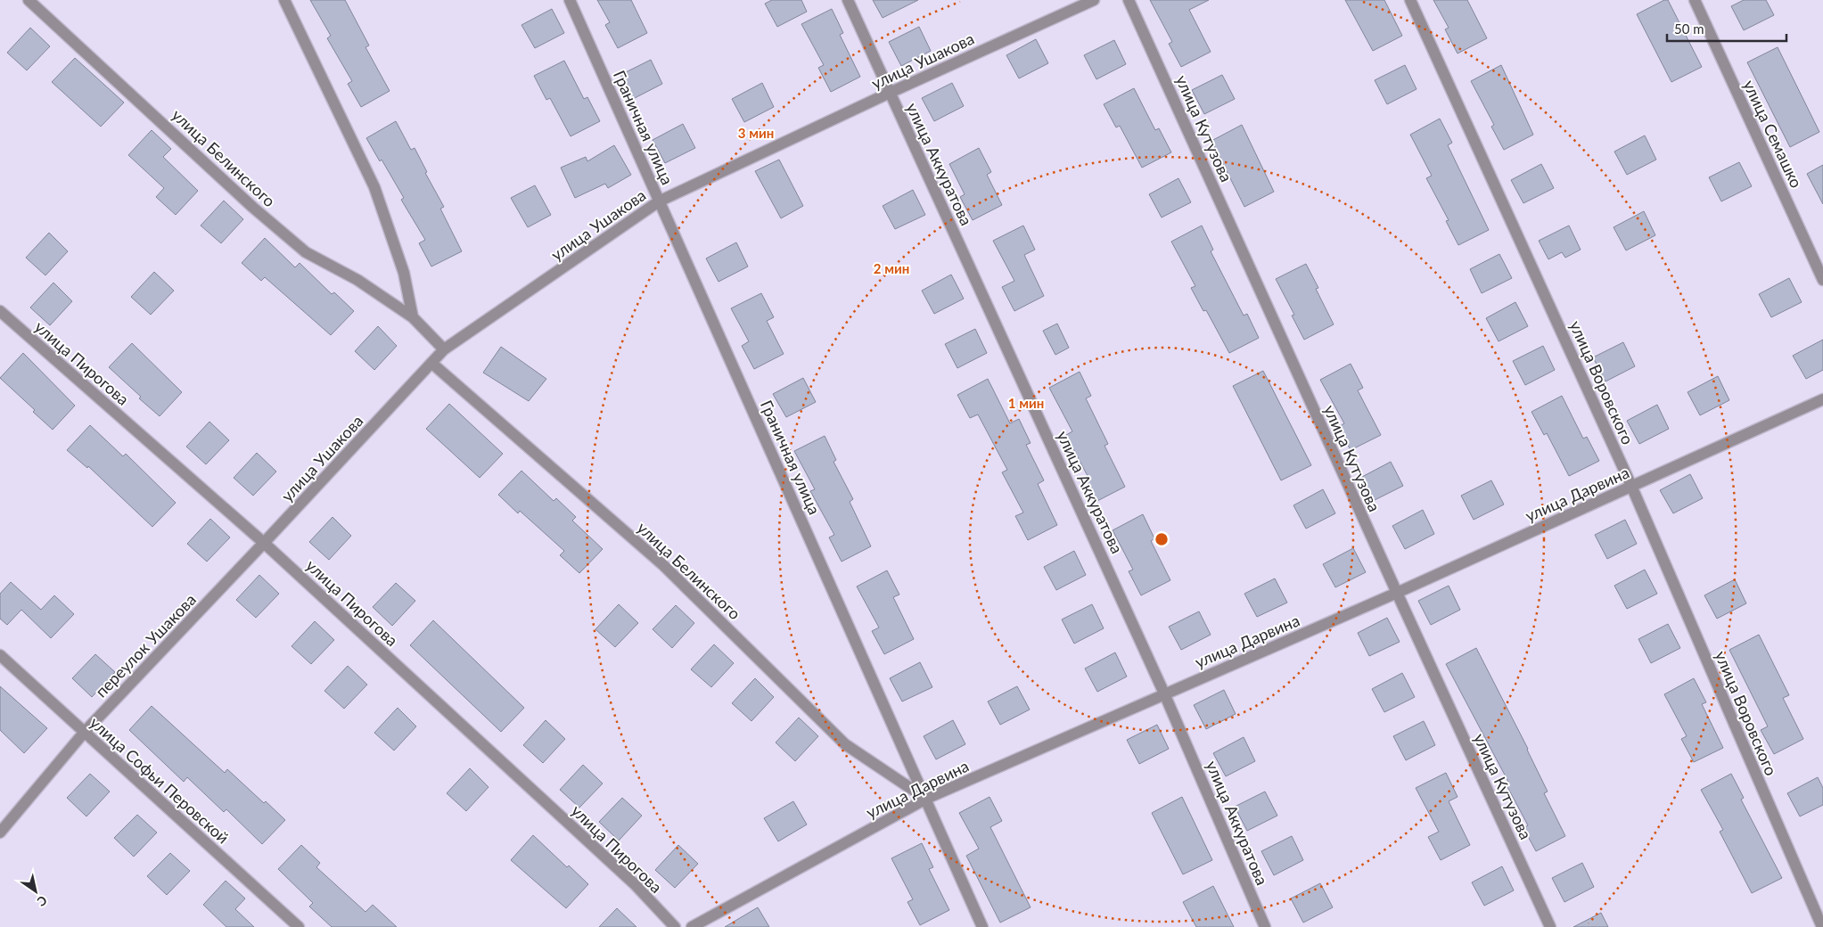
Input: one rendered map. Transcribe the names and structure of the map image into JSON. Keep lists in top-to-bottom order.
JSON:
{
  "streets": {
    "street": [
      "улица Ушакова",
      "Граничная улица",
      "улица Кутузова",
      "улица Семашко",
      "улица Белинского",
      "улица Аккуратова",
      "улица Пирогова",
      "улица Воровского",
      "улица Дарвина",
      "переулок Ушакова",
      "улица Софьи Перовской"
    ]
  },
  "crossings": [
    ["улица Ушакова", "Граничная улица"],
    ["улица Ушакова", "улица Белинского"],
    ["улица Ушакова", "улица Аккуратова"],
    ["улица Ушакова", "улица Пирогова"],
    ["улица Ушакова", "переулок Ушакова"],
    ["Граничная улица", "улица Белинского"],
    ["Граничная улица", "улица Дарвина"],
    ["улица Кутузова", "улица Дарвина"],
    ["улица Белинского", "улица Дарвина"],
    ["улица Аккуратова", "улица Дарвина"],
    ["улица Пирогова", "переулок Ушакова"],
    ["улица Воровского", "улица Дарвина"],
    ["переулок Ушакова", "улица Софьи Перовской"]
  ],
  "scale_bar": "50 m",
  "north": "bottom right",
  "rings": ["3 мин", "2 мин", "1 мин"]
}
